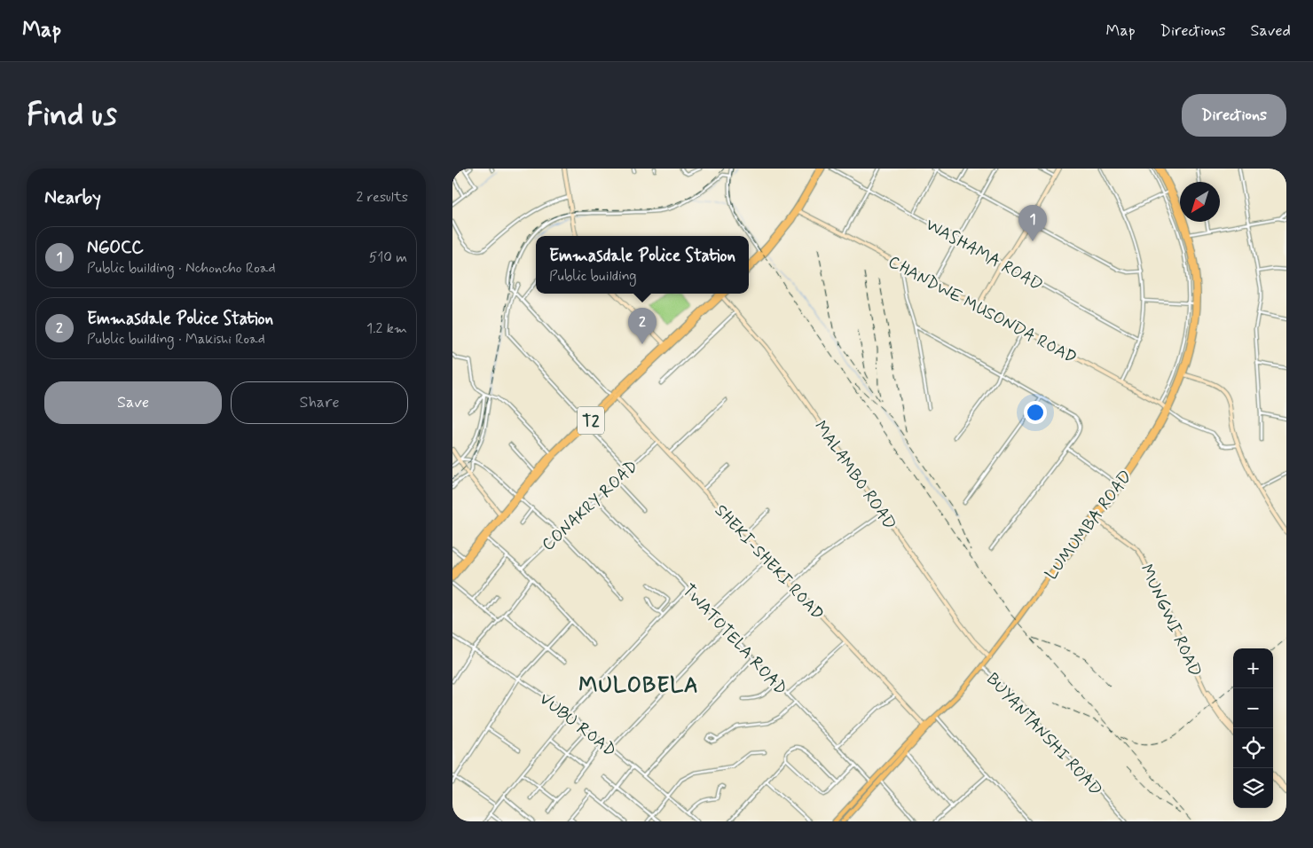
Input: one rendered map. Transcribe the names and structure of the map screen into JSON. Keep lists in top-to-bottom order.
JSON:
{
  "streets": {
    "main road": ["T2", "LUMUMBA ROAD"],
    "street": [
      "WASHAMA ROAD",
      "CHANDWE MUSONDA ROAD",
      "MALAMBO ROAD",
      "CONAKRY ROAD",
      "SHEKI-SHEKI ROAD",
      "MUNGWI ROAD",
      "TWATOTELA ROAD",
      "VUBU ROAD",
      "BUYANTANSHI ROAD"
    ]
  },
  "crossings": [
    ["CHANDWE MUSONDA ROAD", "LUMUMBA ROAD"],
    ["T2", "MALAMBO ROAD"],
    ["T2", "SHEKI-SHEKI ROAD"],
    ["MALAMBO ROAD", "LUMUMBA ROAD"],
    ["CONAKRY ROAD", "SHEKI-SHEKI ROAD"],
    ["CONAKRY ROAD", "TWATOTELA ROAD"],
    ["LUMUMBA ROAD", "SHEKI-SHEKI ROAD"],
    ["LUMUMBA ROAD", "MUNGWI ROAD"],
    ["LUMUMBA ROAD", "TWATOTELA ROAD"],
    ["LUMUMBA ROAD", "BUYANTANSHI ROAD"]
  ],
  "districts": ["MULOBELA"],
  "north": "bottom left",
  "page": {
    "header": "Map",
    "nav": ["Map", "Directions", "Saved"],
    "buttons": [
      "Directions",
      ["Save", "Share"]
    ],
    "title": "Find us",
    "heading": ["Nearby", "2 results"],
    "pins": ["1", "2"],
    "list": [
      {
        "mark": "1",
        "name": "NGOCC",
        "note": "Public building · Nchoncho Road",
        "value": "510 m"
      },
      {
        "mark": "2",
        "name": "Emmasdale Police Station",
        "note": "Public building · Makishi Road",
        "value": "1.2 km"
      }
    ],
    "popup": ["Emmasdale Police Station", "Public building"],
    "map_buttons": ["+", "−"]
  }
}
